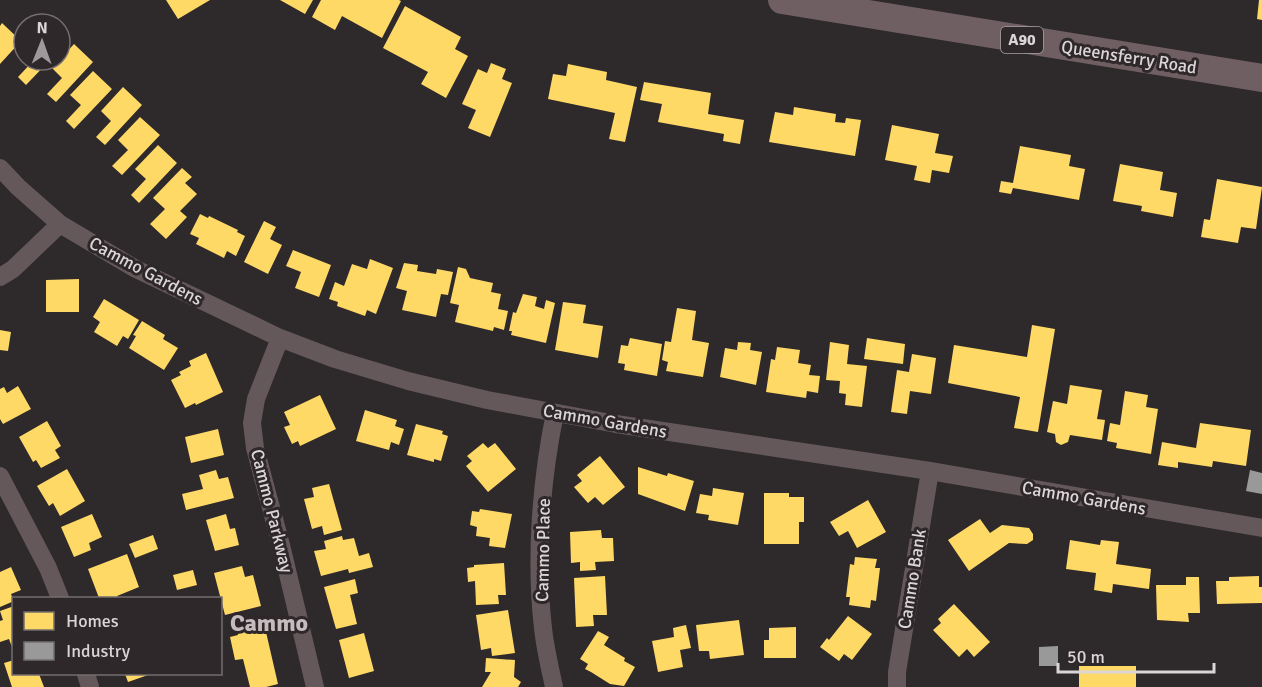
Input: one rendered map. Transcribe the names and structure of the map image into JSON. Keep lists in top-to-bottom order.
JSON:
{
  "streets": {
    "main road": ["A90", "Queensferry Road"],
    "street": [
      "Cammo Gardens",
      "Cammo Parkway",
      "Cammo Place",
      "Cammo Bank"
    ]
  },
  "crossings": [
    ["Cammo Gardens", "Cammo Parkway"],
    ["Cammo Gardens", "Cammo Place"],
    ["Cammo Gardens", "Cammo Bank"]
  ],
  "districts": ["Cammo"],
  "legend": ["Homes", "Industry"],
  "scale_bar": "50 m",
  "north": "top"
}
